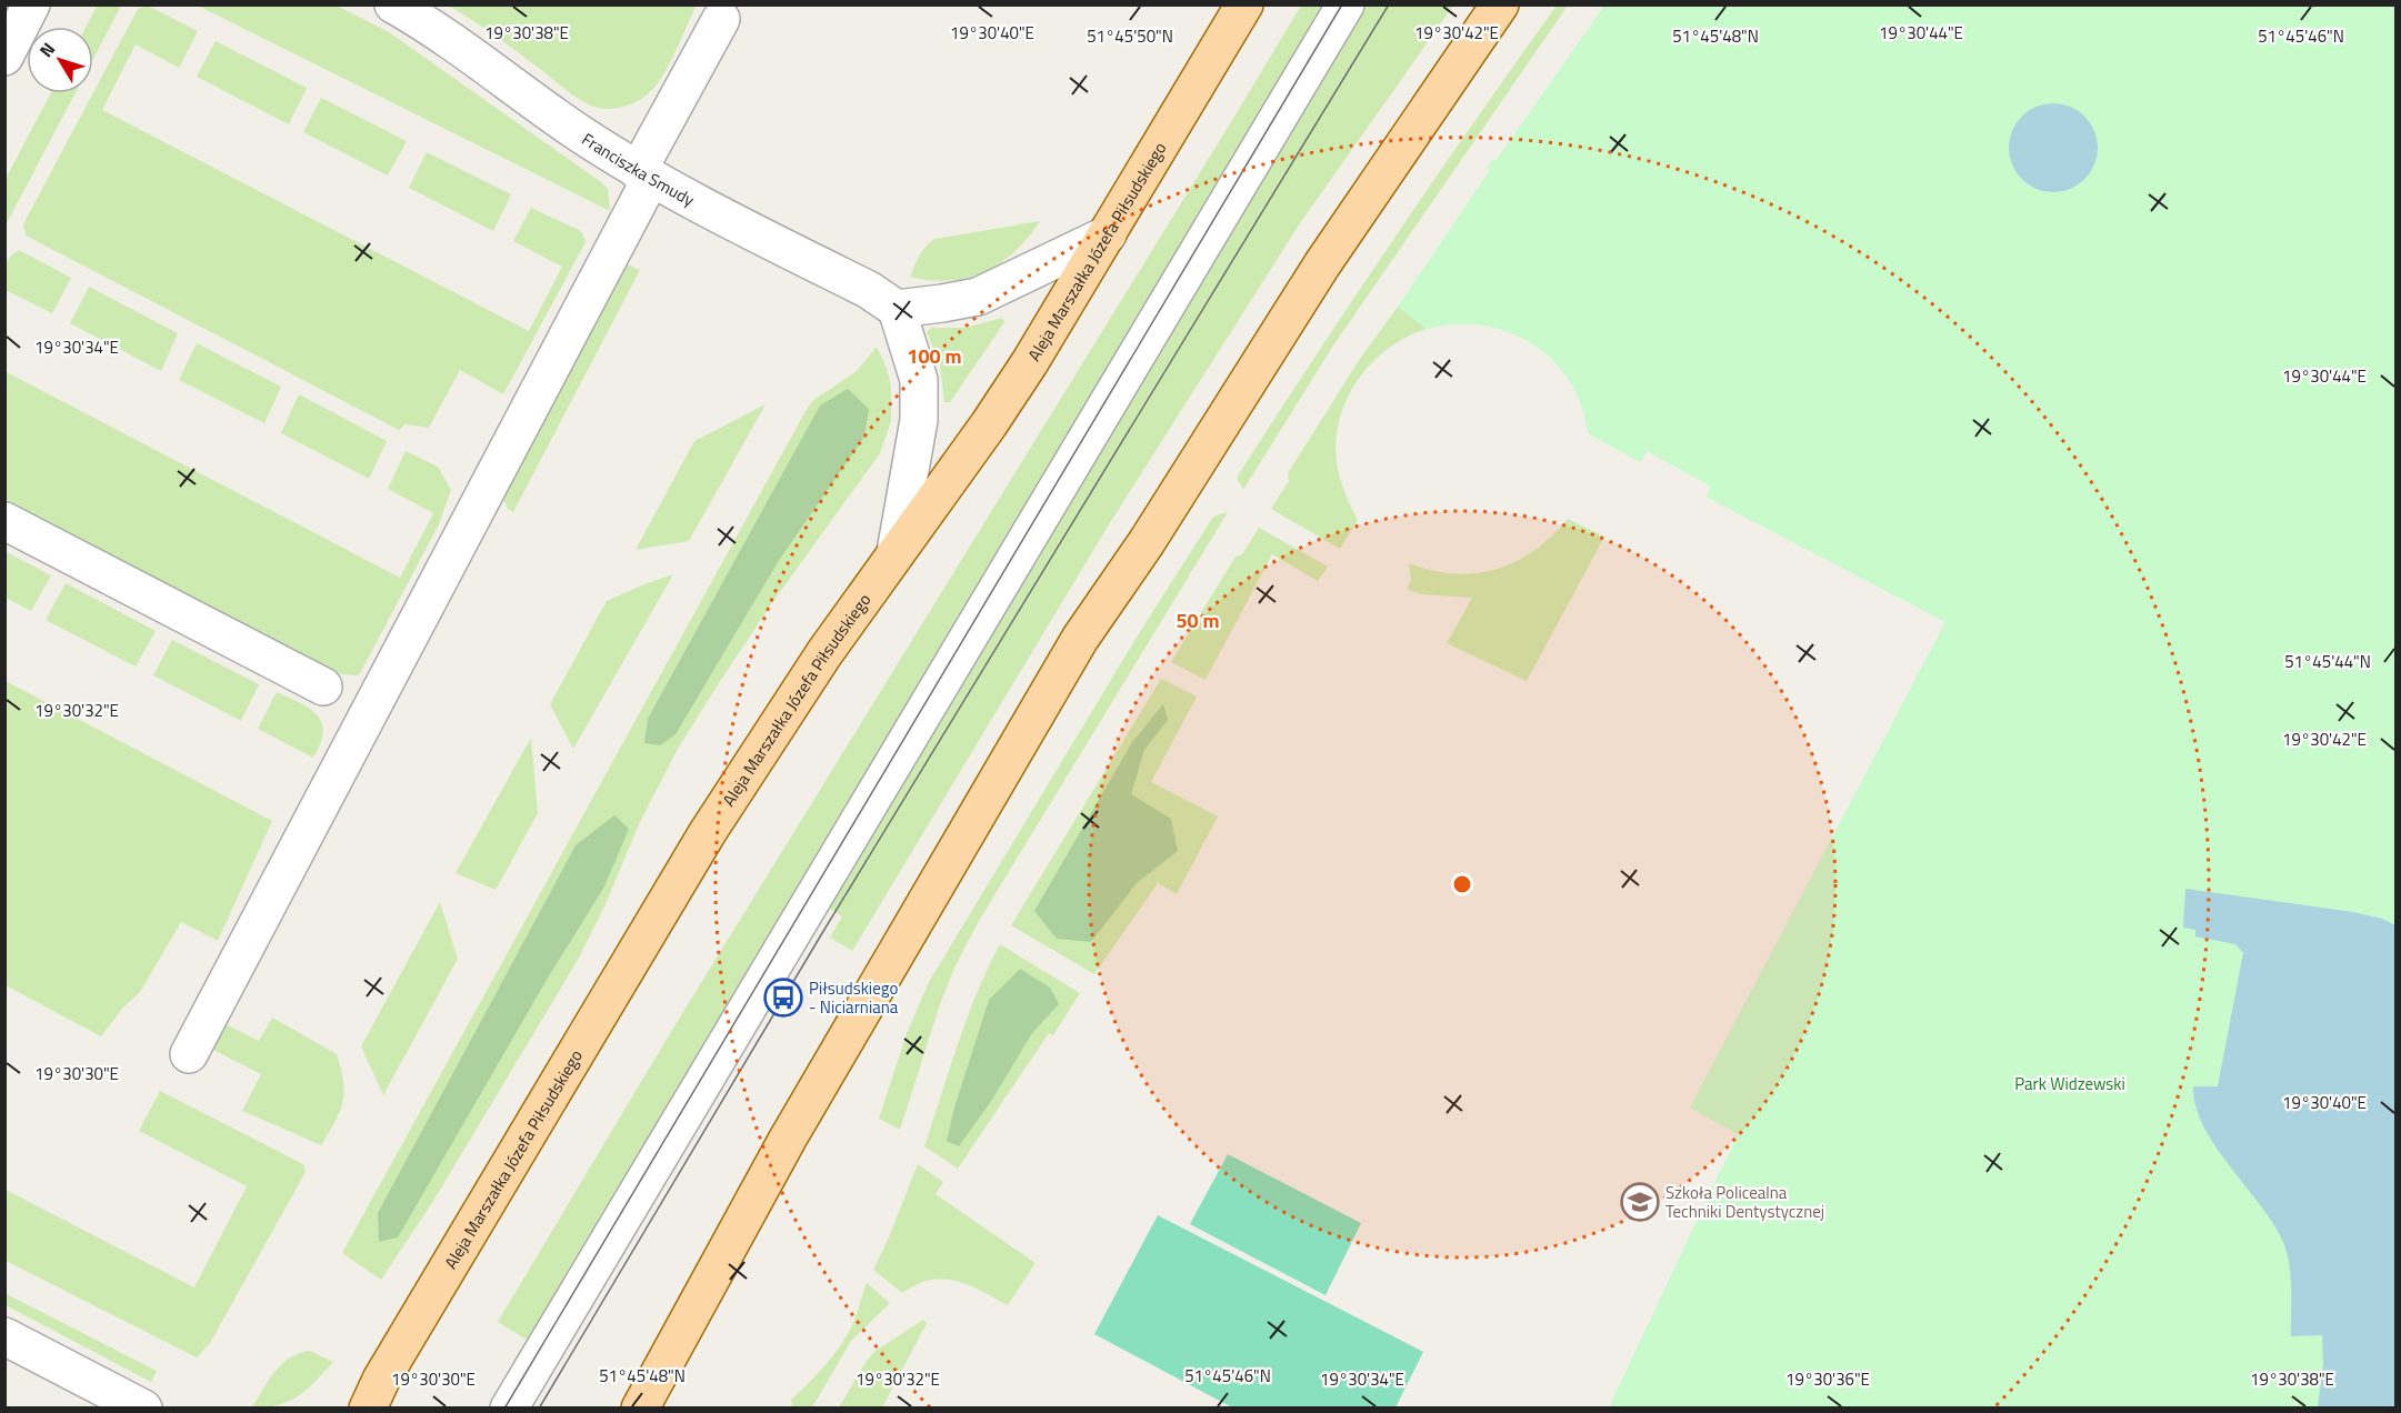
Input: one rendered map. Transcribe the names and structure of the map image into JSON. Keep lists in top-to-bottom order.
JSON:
{
  "streets": {
    "main road": ["Aleja Marszałka Józefa Piłsudskiego"],
    "street": ["Franciszka Smudy"]
  },
  "parks": ["Park Widzewski"],
  "places": {
    "bus stop": ["Piłsudskiego - Niciarniana"],
    "school or university": ["Szkoła Policealna Techniki Dentystycznej"]
  },
  "north": "top left",
  "coordinates": [
    "19°30'38\"E",
    "19°30'40\"E",
    "19°30'42\"E",
    "19°30'44\"E",
    "51°45'50\"N",
    "51°45'48\"N",
    "51°45'46\"N",
    "19°30'34\"E",
    "51°45'44\"N",
    "19°30'32\"E",
    "19°30'30\"E",
    "19°30'36\"E"
  ],
  "rings": ["100 m", "50 m"]
}
